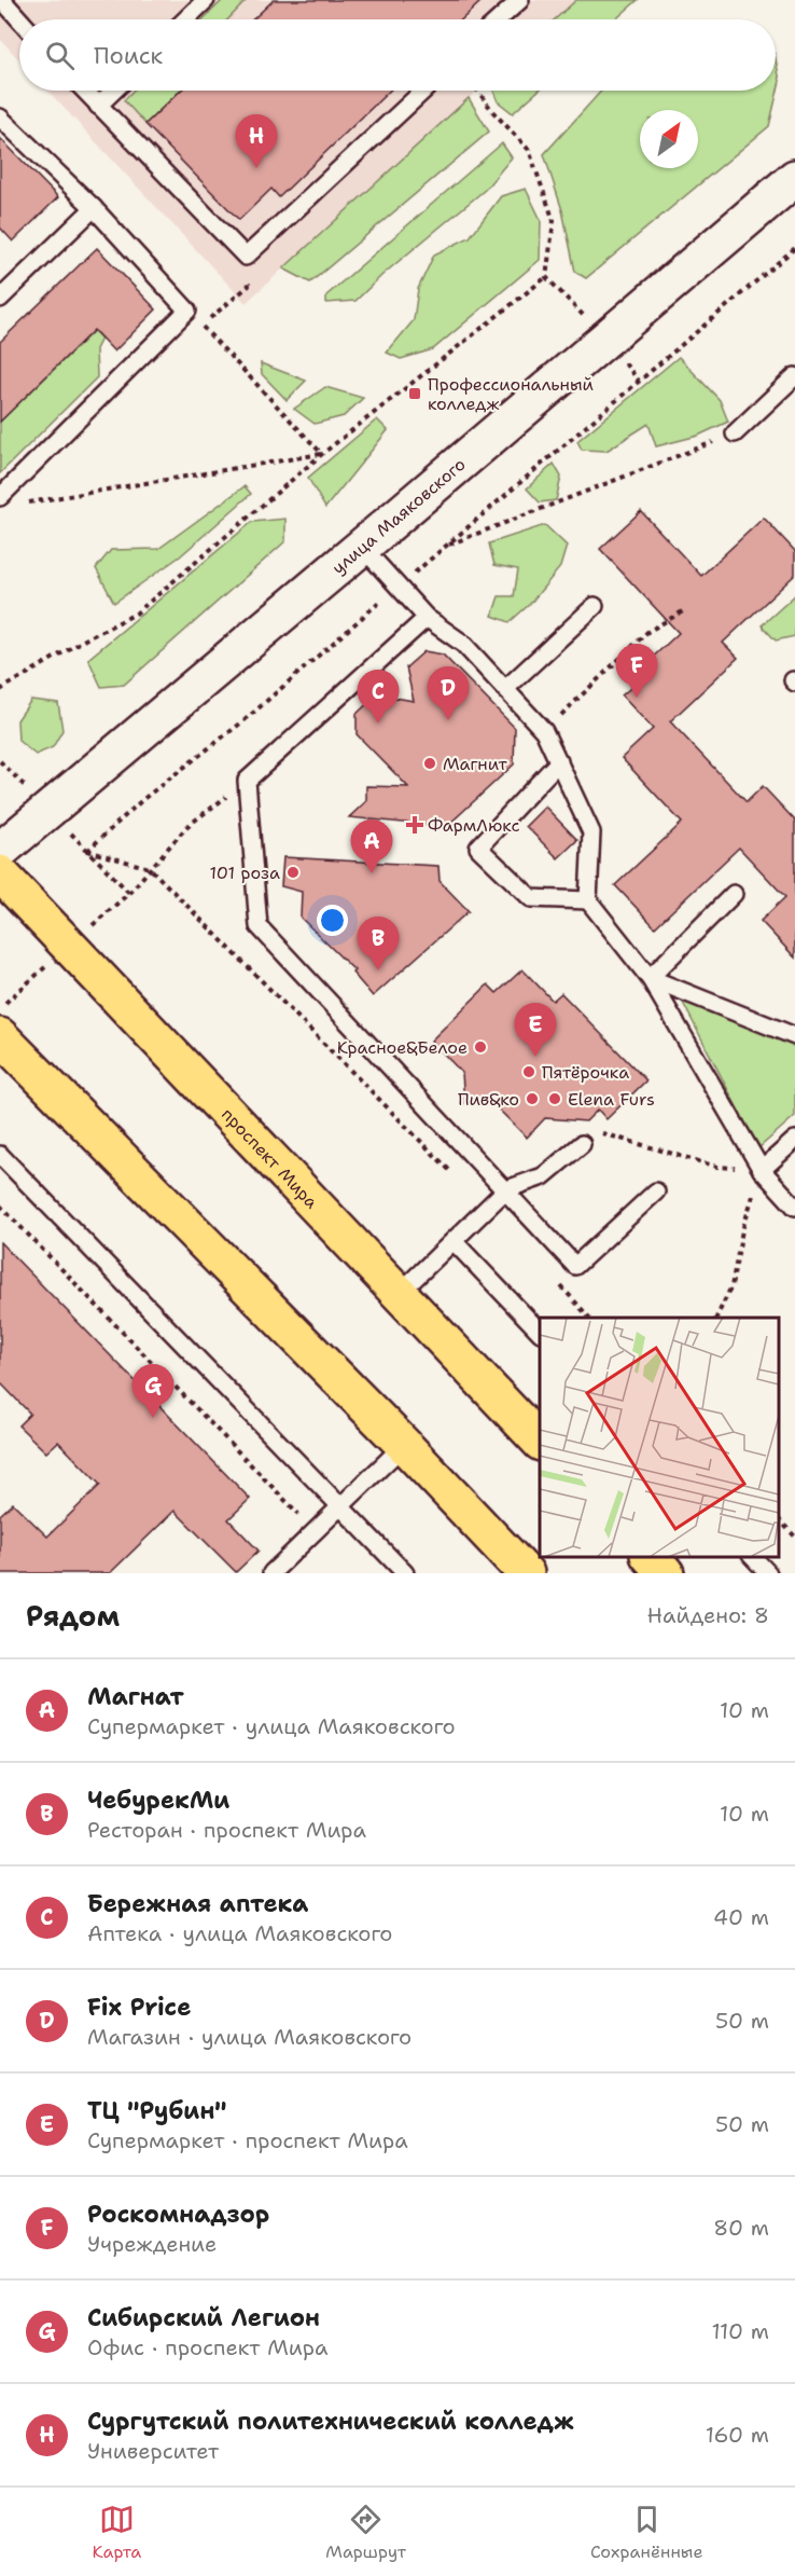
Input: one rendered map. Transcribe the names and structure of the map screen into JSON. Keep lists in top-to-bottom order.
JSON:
{
  "streets": {
    "main road": ["улица Маяковского", "проспект Мира"]
  },
  "places": {
    "transit": ["Профессиональный колледж"],
    "other": [
      "Магнит",
      "101 роза",
      "Красное&Белое",
      "Пятёрочка",
      "Пив&ко",
      "Elena Furs"
    ],
    "health": ["ФармЛюкс"]
  },
  "north": "top right",
  "page": {
    "search": "Поиск",
    "pins": [
      "H",
      "F",
      "D",
      "C",
      "A",
      "B",
      "E",
      "G"
    ],
    "heading": ["Рядом", "Найдено: 8"],
    "list": [
      {
        "mark": "A",
        "name": "Магнат",
        "note": "Супермаркет · улица Маяковского",
        "value": "10 m"
      },
      {
        "mark": "B",
        "name": "ЧебурекМи",
        "note": "Ресторан · проспект Мира",
        "value": "10 m"
      },
      {
        "mark": "C",
        "name": "Бережная аптека",
        "note": "Аптека · улица Маяковского",
        "value": "40 m"
      },
      {
        "mark": "D",
        "name": "Fix Price",
        "note": "Магазин · улица Маяковского",
        "value": "50 m"
      },
      {
        "mark": "E",
        "name": "ТЦ \"Рубин\"",
        "note": "Супермаркет · проспект Мира",
        "value": "50 m"
      },
      {
        "mark": "F",
        "name": "Роскомнадзор",
        "note": "Учреждение",
        "value": "80 m"
      },
      {
        "mark": "G",
        "name": "Сибирский Легион",
        "note": "Офис · проспект Мира",
        "value": "110 m"
      },
      {
        "mark": "H",
        "name": "Сургутский политехнический колледж",
        "note": "Университет",
        "value": "160 m"
      }
    ],
    "nav": ["Карта", "Маршрут", "Сохранённые"]
  }
}
